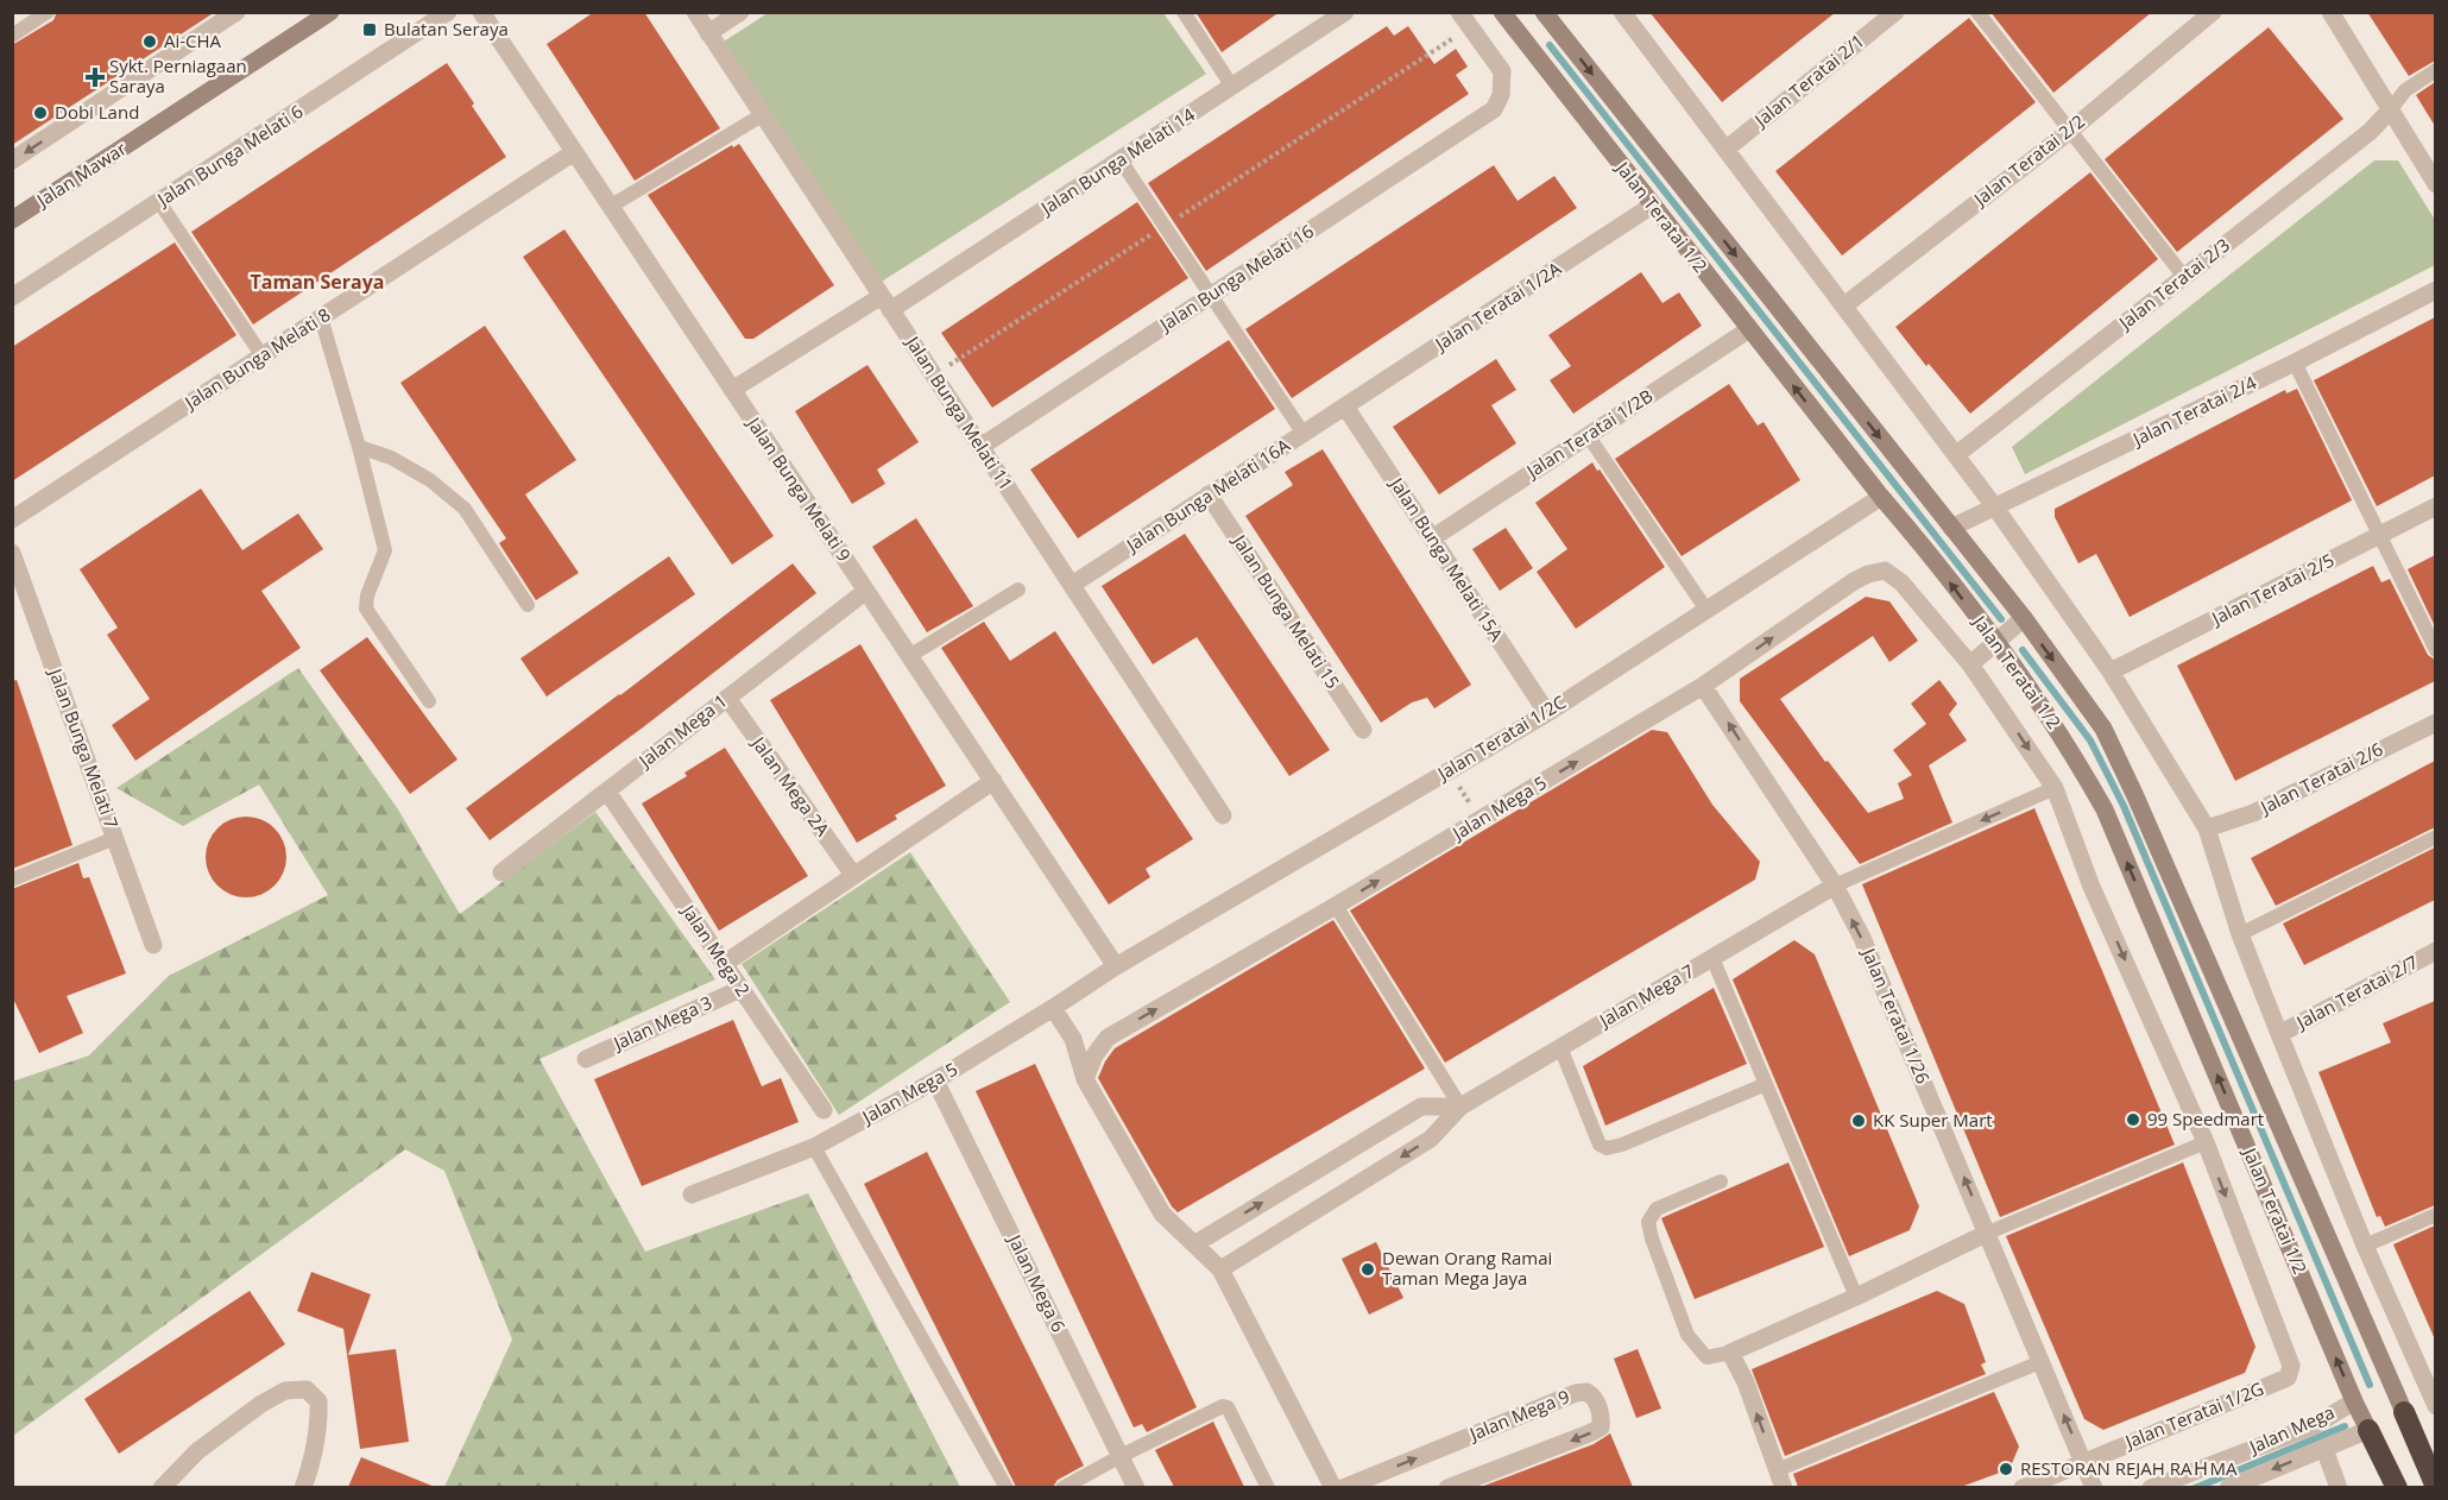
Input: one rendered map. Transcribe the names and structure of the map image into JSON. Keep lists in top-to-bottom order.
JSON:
{
  "streets": {
    "main road": ["Jalan Mawar", "Jalan Teratai 1/2"],
    "street": [
      "Jalan Teratai 2/1",
      "Jalan Bunga Melati 6",
      "Jalan Teratai 2/2",
      "Jalan Bunga Melati 14",
      "Jalan Bunga Melati 16",
      "Jalan Teratai 2/3",
      "Jalan Teratai 1/2A",
      "Jalan Bunga Melati 8",
      "Jalan Teratai 2/4",
      "Jalan Bunga Melati 11",
      "Jalan Teratai 1/2B",
      "Jalan Bunga Melati 9",
      "Jalan Bunga Melati 16A",
      "Jalan Bunga Melati 15A",
      "Jalan Teratai 2/5",
      "Jalan Bunga Melati 15",
      "Jalan Mega 1",
      "Jalan Teratai 1/2C",
      "Jalan Bunga Melati 7",
      "Jalan Teratai 2/6",
      "Jalan Mega 2A",
      "Jalan Mega 5",
      "Jalan Mega 2",
      "Jalan Teratai 2/7",
      "Jalan Mega 7",
      "Jalan Teratai 1/26",
      "Jalan Mega 3",
      "Jalan Mega 6",
      "Jalan Mega 9",
      "Jalan Teratai 1/2G",
      "Jalan Mega"
    ]
  },
  "crossings": [
    ["Jalan Bunga Melati 14", "Jalan Bunga Melati 11"],
    ["Jalan Bunga Melati 14", "Jalan Bunga Melati 9"],
    ["Jalan Teratai 1/2", "Jalan Teratai 1/2A"],
    ["Jalan Teratai 1/2", "Jalan Teratai 2/4"],
    ["Jalan Teratai 1/2", "Jalan Teratai 1/2B"],
    ["Jalan Teratai 1/2", "Jalan Teratai 1/2C"],
    ["Jalan Teratai 1/2", "Jalan Mega 5"],
    ["Jalan Teratai 1/2", "Jalan Teratai 1/2G"],
    ["Jalan Teratai 1/2", "Jalan Mega"],
    ["Jalan Bunga Melati 16", "Jalan Bunga Melati 11"],
    ["Jalan Teratai 1/2A", "Jalan Bunga Melati 16A"],
    ["Jalan Teratai 1/2A", "Jalan Bunga Melati 15A"],
    ["Jalan Bunga Melati 8", "Jalan Bunga Melati 9"],
    ["Jalan Bunga Melati 11", "Jalan Bunga Melati 16A"],
    ["Jalan Teratai 1/2B", "Jalan Bunga Melati 15A"],
    ["Jalan Bunga Melati 9", "Jalan Mega 1"],
    ["Jalan Bunga Melati 9", "Jalan Teratai 1/2C"],
    ["Jalan Bunga Melati 9", "Jalan Mega 5"],
    ["Jalan Bunga Melati 16A", "Jalan Bunga Melati 15A"],
    ["Jalan Bunga Melati 16A", "Jalan Bunga Melati 15"],
    ["Jalan Bunga Melati 15A", "Jalan Teratai 1/2C"],
    ["Jalan Mega 1", "Jalan Mega 2A"],
    ["Jalan Mega 1", "Jalan Mega 2"],
    ["Jalan Teratai 1/2C", "Jalan Mega 5"],
    ["Jalan Mega 5", "Jalan Teratai 1/26"],
    ["Jalan Mega 5", "Jalan Mega 6"],
    ["Jalan Mega 2", "Jalan Mega 3"],
    ["Jalan Mega 7", "Jalan Teratai 1/26"],
    ["Jalan Teratai 1/26", "Jalan Teratai 1/2G"]
  ],
  "one_way": ["Jalan Mega 5", "Jalan Teratai 1/26"],
  "districts": ["Taman Seraya"],
  "places": {
    "transit": ["Bulatan Seraya"],
    "other": [
      "Ai-CHA",
      "Dobi Land",
      "99 Speedmart",
      "KK Super Mart",
      "Dewan Orang Ramai Taman Mega Jaya",
      "RESTORAN REJAH RAＨMA"
    ],
    "health": ["Sykt. Perniagaan Saraya"]
  }
}
